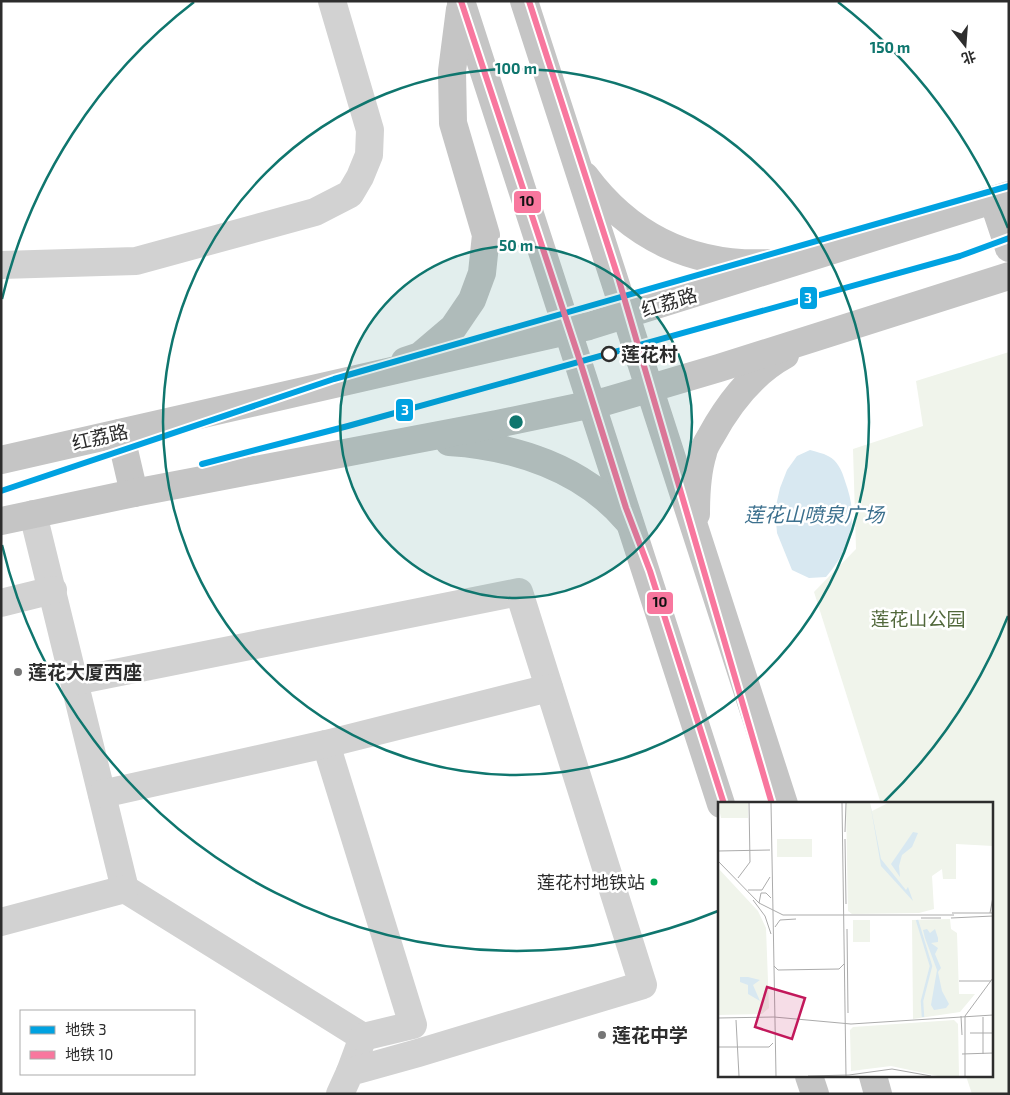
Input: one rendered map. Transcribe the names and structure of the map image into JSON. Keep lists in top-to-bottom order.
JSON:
{
  "streets": {
    "main road": ["红荔路"]
  },
  "water": ["莲花山喷泉广场"],
  "parks": ["莲花山公园"],
  "places": [
    "莲花村",
    "莲花大厦西座",
    "莲花村地铁站",
    "莲花中学"
  ],
  "lines": ["metro line 10", "metro line 3"],
  "legend": ["地铁 3", "地铁 10"],
  "north": "bottom",
  "rings": ["150 m", "100 m", "50 m"]
}
